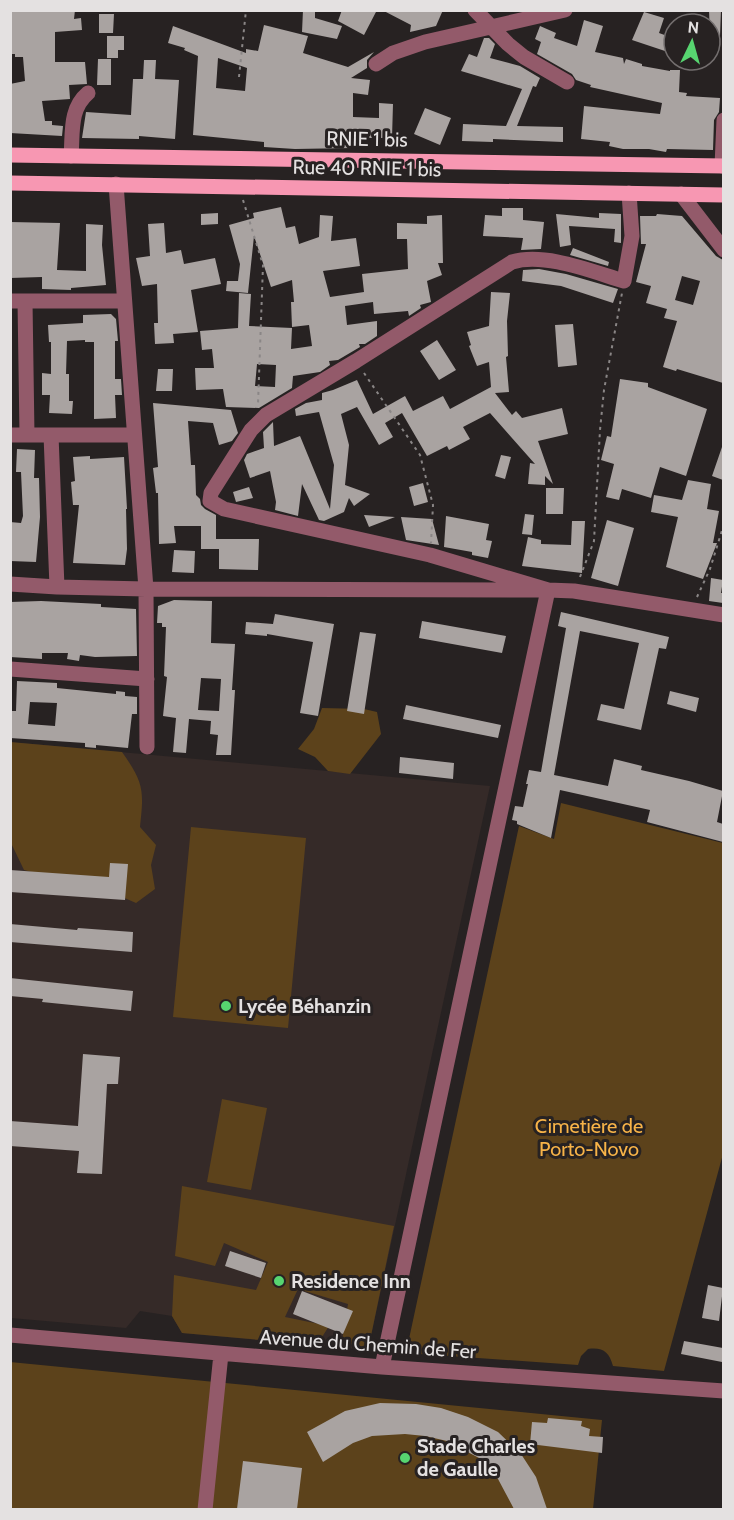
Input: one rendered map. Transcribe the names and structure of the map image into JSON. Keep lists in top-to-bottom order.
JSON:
{
  "streets": {
    "main road": ["RNIE 1 bis", "Rue 40 RNIE 1 bis"],
    "street": ["Avenue du Chemin de Fer"]
  },
  "parks": ["Cimetière de Porto-Novo"],
  "places": ["Lycée Béhanzin", "Residence Inn", "Stade Charles de Gaulle"],
  "north": "top"
}
